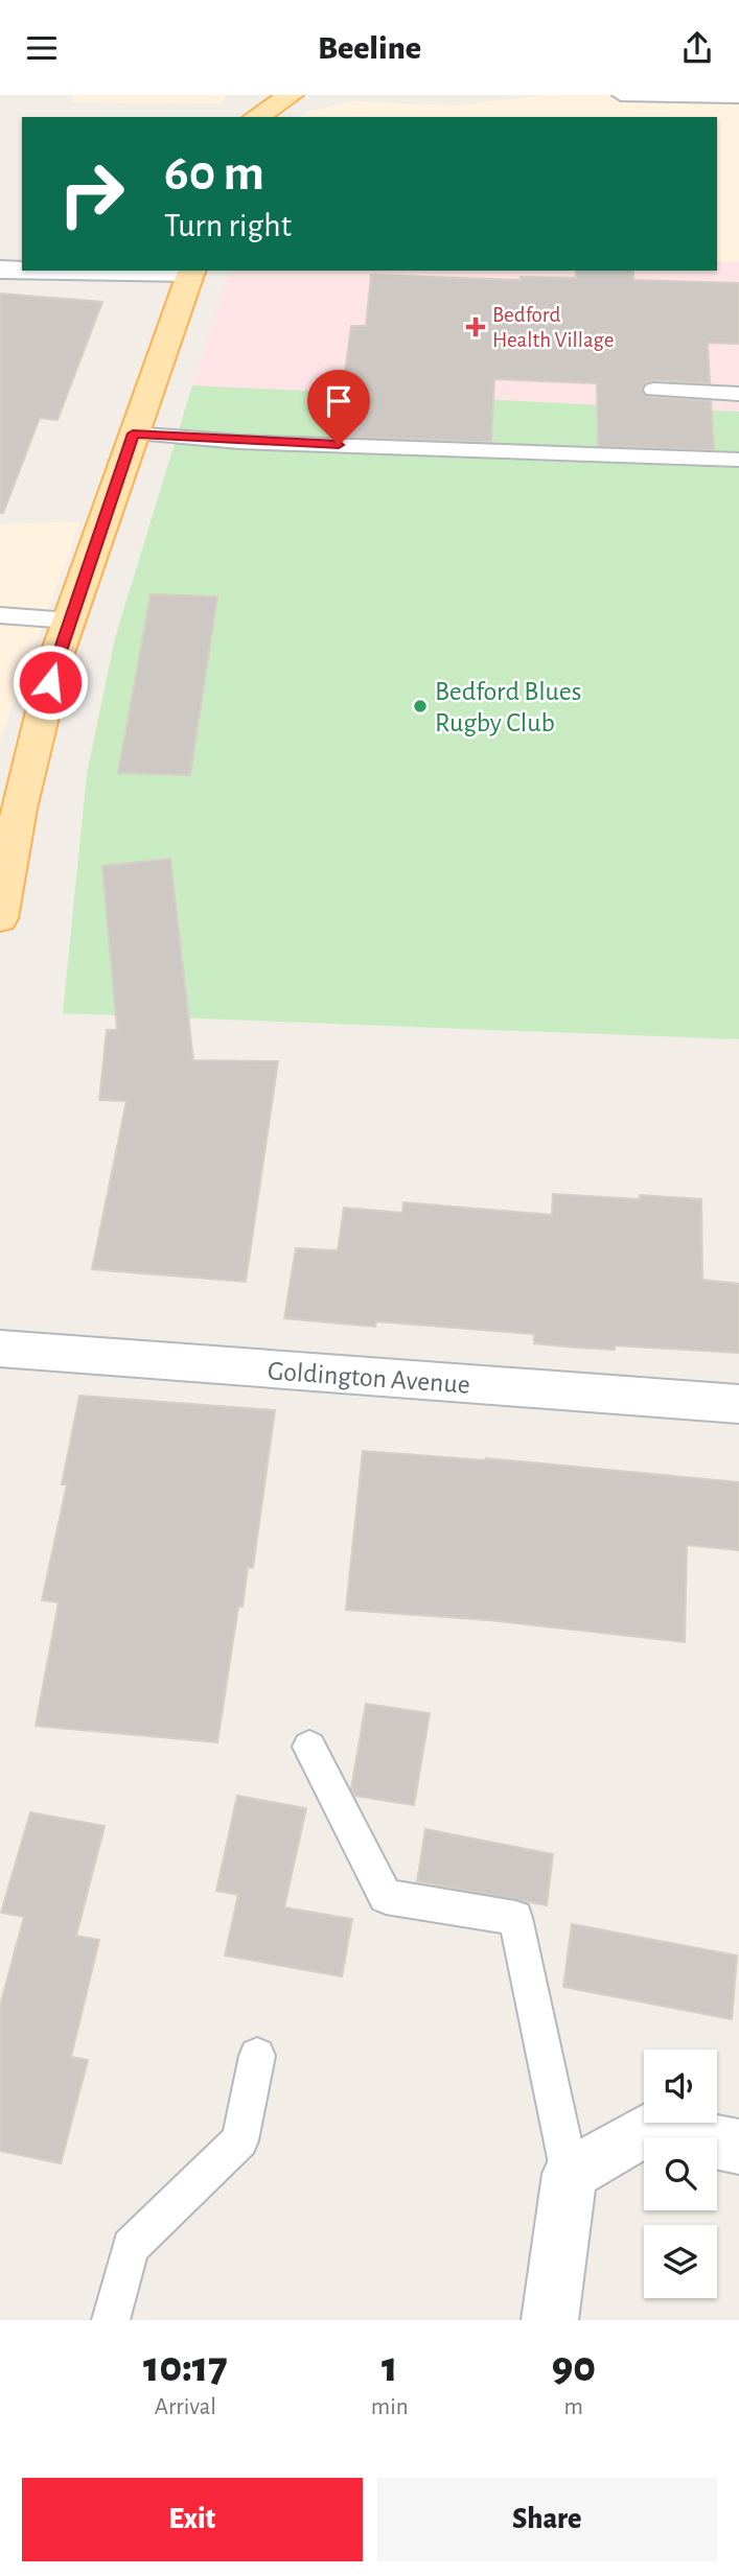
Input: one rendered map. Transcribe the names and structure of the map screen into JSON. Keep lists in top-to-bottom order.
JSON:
{
  "streets": {
    "street": ["Goldington Avenue"]
  },
  "places": {
    "health": ["Bedford Health Village"],
    "other": ["Bedford Blues Rugby Club"]
  },
  "page": {
    "header": "Beeline",
    "turn": ["60 m", "Turn right"],
    "eta": [
      "10:17",
      "Arrival",
      "1",
      "min",
      "90",
      "m"
    ],
    "buttons": ["Exit", "Share"]
  }
}
